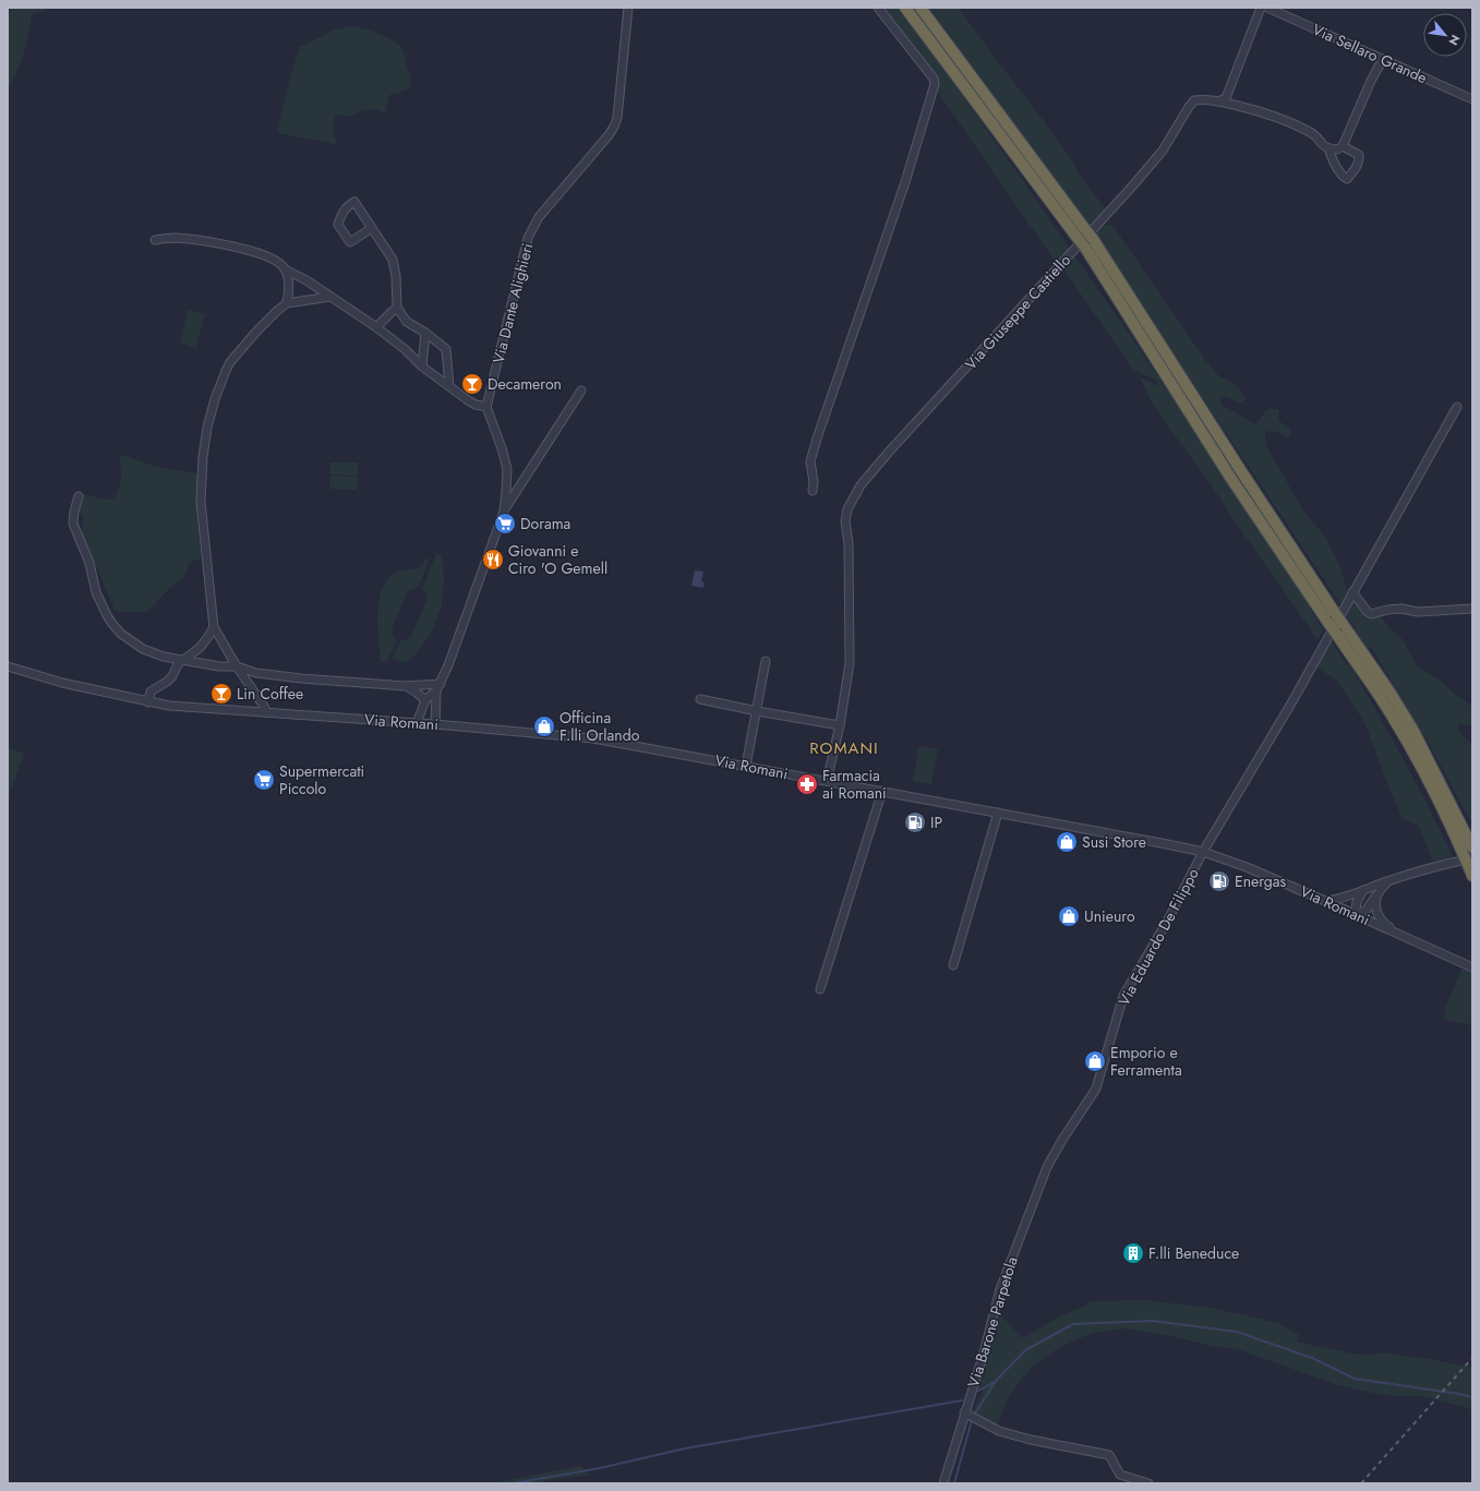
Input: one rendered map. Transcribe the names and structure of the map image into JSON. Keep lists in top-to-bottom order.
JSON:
{
  "streets": {
    "street": [
      "Via Sellaro Grande",
      "Via Dante Alighieri",
      "Via Giuseppe Castiello",
      "Via Romani",
      "Via Eduardo De Filippo",
      "Via Barone Parpetola"
    ]
  },
  "crossings": [
    ["Via Giuseppe Castiello", "Via Romani"],
    ["Via Romani", "Via Eduardo De Filippo"],
    ["Via Eduardo De Filippo", "Via Barone Parpetola"]
  ],
  "districts": ["ROMANI"],
  "places": {
    "bar": ["Decameron", "Lin Coffee"],
    "supermarket": ["Dorama", "Supermercati Piccolo"],
    "restaurant": ["Giovanni e Ciro 'O Gemell"],
    "shop": [
      "Officina F.lli Orlando",
      "Susi Store",
      "Unieuro",
      "Emporio e Ferramenta"
    ],
    "pharmacy": ["Farmacia ai Romani"],
    "fuel station": ["IP", "Energas"],
    "building": ["F.lli Beneduce"]
  },
  "north": "bottom right"
}
